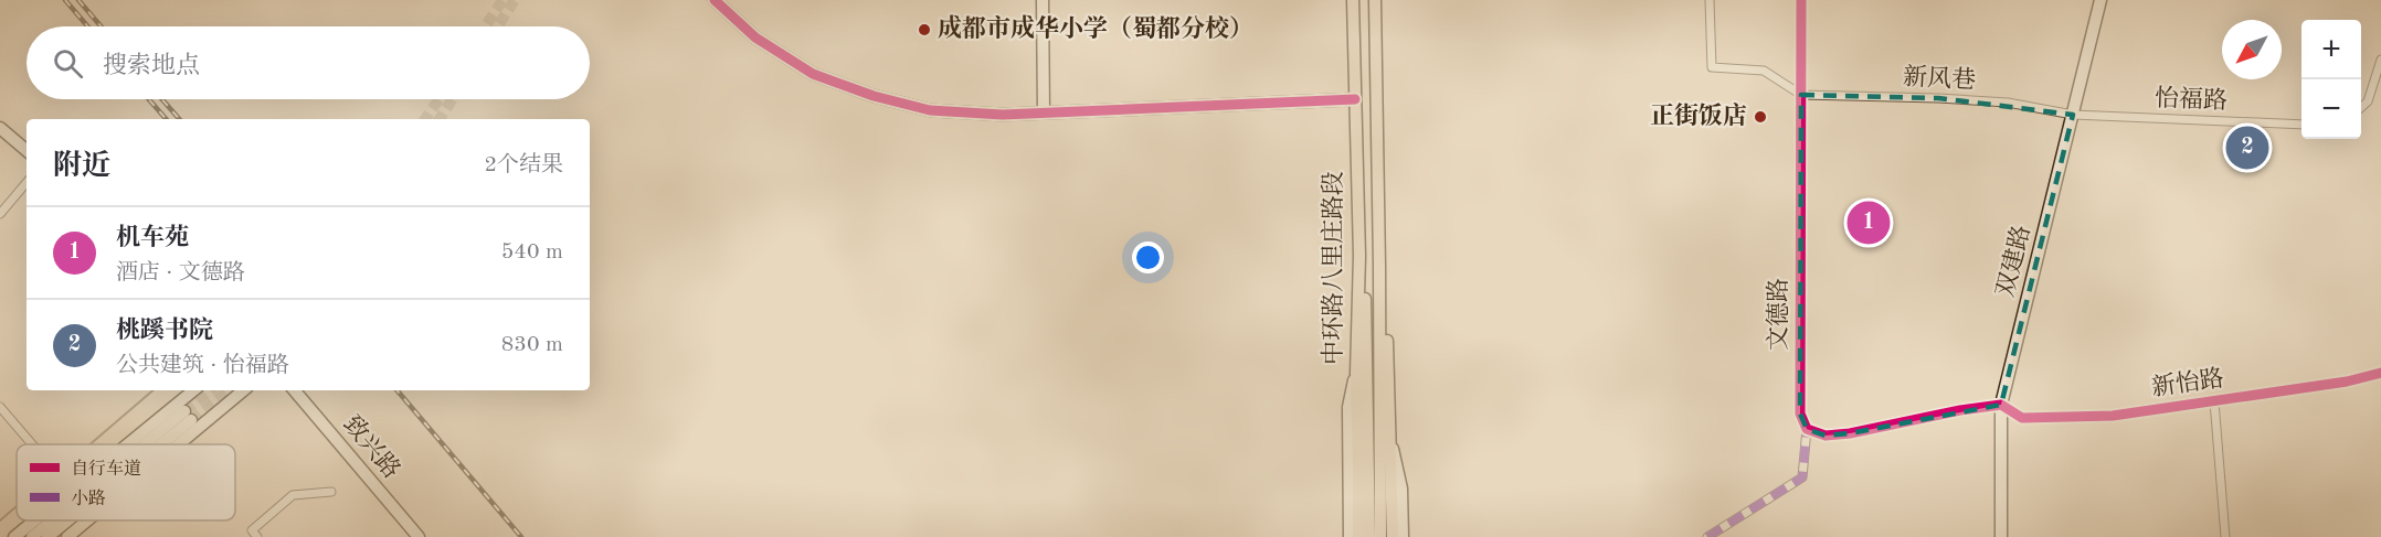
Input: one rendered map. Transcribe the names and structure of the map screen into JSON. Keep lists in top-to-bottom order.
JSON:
{
  "streets": {
    "main road": ["中环路八里庄路段"],
    "street": [
      "新风巷",
      "怡福路",
      "双建路",
      "文德路",
      "新怡路",
      "致兴路"
    ]
  },
  "crossings": [
    ["新风巷", "怡福路"],
    ["新风巷", "双建路"],
    ["新风巷", "文德路"],
    ["怡福路", "双建路"],
    ["双建路", "新怡路"]
  ],
  "places": ["成都市成华小学（蜀都分校）", "正街饭店"],
  "legend": ["自行车道", "小路"],
  "north": "bottom left",
  "page": {
    "map_buttons": ["+", "−"],
    "search": "搜索地点",
    "heading": ["附近", "2个结果"],
    "pins": ["2", "1"],
    "list": [
      {
        "mark": "1",
        "name": "机车苑",
        "note": "酒店 · 文德路",
        "value": "540 m"
      },
      {
        "mark": "2",
        "name": "桃蹊书院",
        "note": "公共建筑 · 怡福路",
        "value": "830 m"
      }
    ]
  }
}
